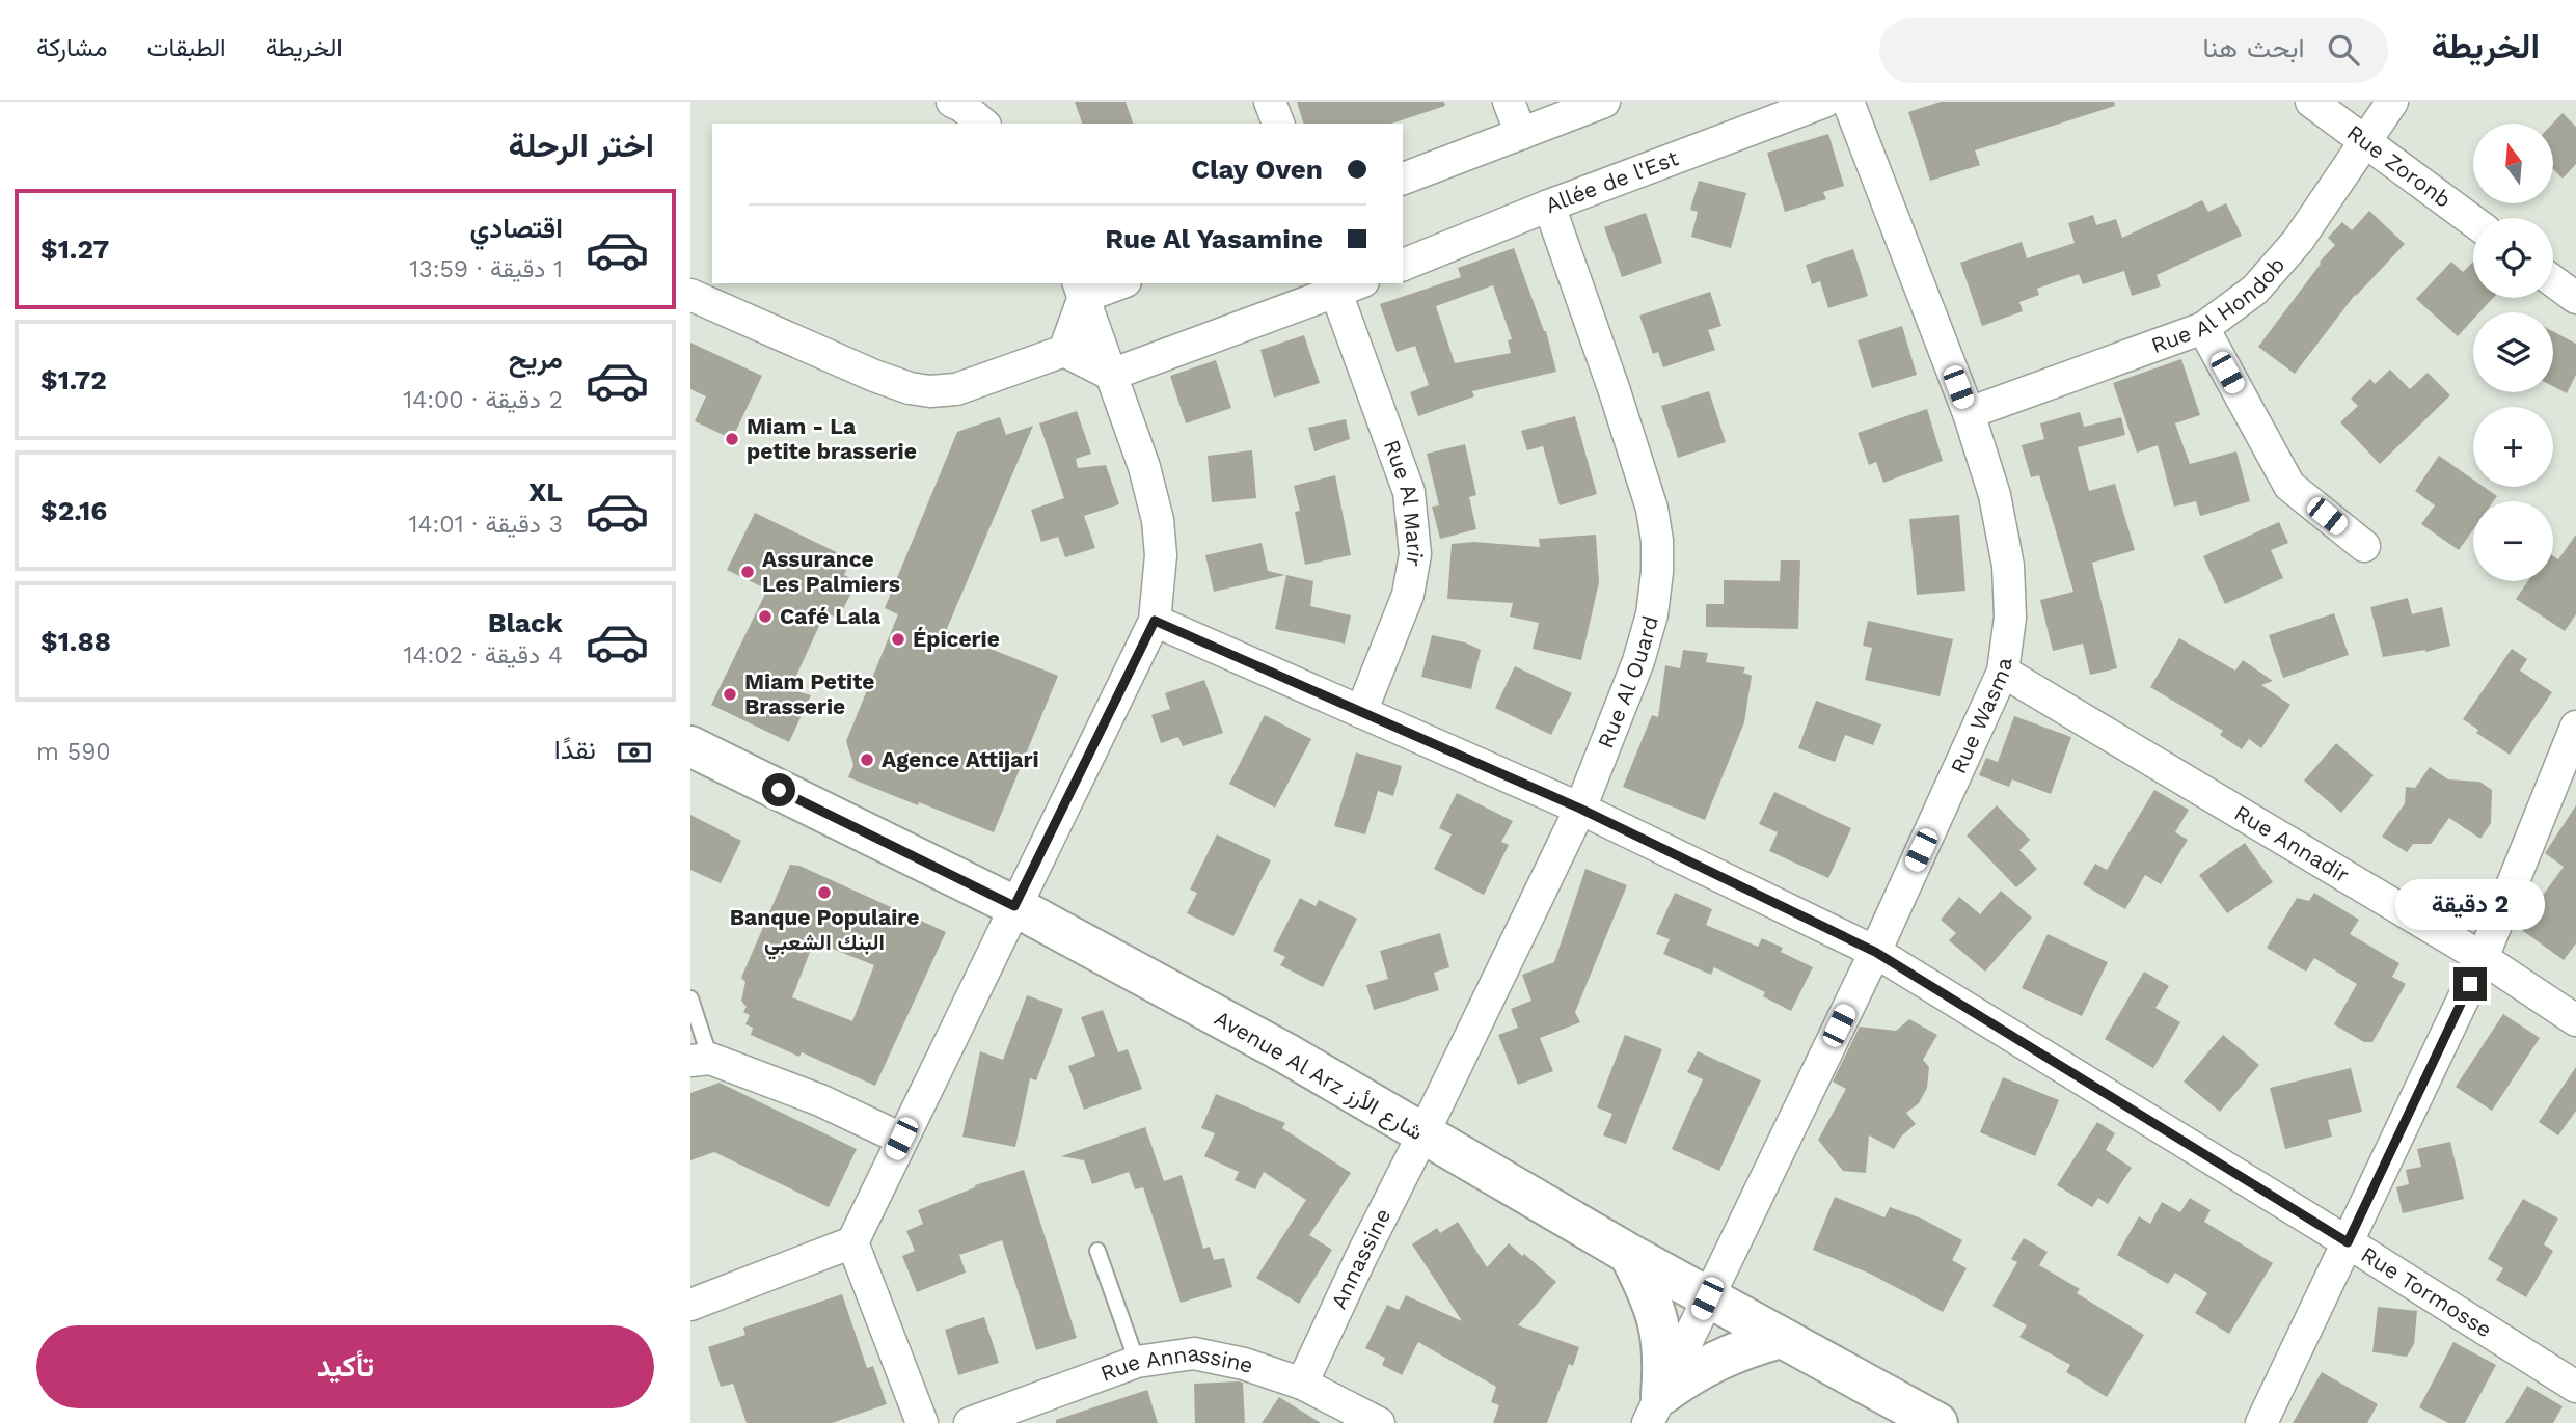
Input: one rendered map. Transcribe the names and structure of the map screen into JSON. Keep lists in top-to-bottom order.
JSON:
{
  "streets": {
    "street": [
      "Rue Zoronb",
      "Allée de l'Est",
      "Rue Al Hondob",
      "Rue Al Marir",
      "Rue Al Ouard",
      "Rue Wasma",
      "Rue Annadir",
      "Avenue Al Arz شارع الأرز",
      "Annassine",
      "Rue Tormosse",
      "Rue Annassine"
    ]
  },
  "crossings": [
    ["Rue Zoronb", "Rue Al Hondob"],
    ["Allée de l'Est", "Rue Al Ouard"],
    ["Rue Al Hondob", "Rue Wasma"],
    ["Rue Al Marir", "Rue Tormosse"],
    ["Rue Al Ouard", "Avenue Al Arz شارع الأرز"],
    ["Rue Al Ouard", "Annassine"],
    ["Rue Al Ouard", "Rue Tormosse"],
    ["Rue Wasma", "Rue Annadir"],
    ["Rue Wasma", "Avenue Al Arz شارع الأرز"],
    ["Rue Wasma", "Rue Tormosse"],
    ["Avenue Al Arz شارع الأرز", "Annassine"],
    ["Annassine", "Rue Annassine"]
  ],
  "places": [
    "Miam - La petite brasserie",
    "Assurance Les Palmiers",
    "Café Lala",
    "Épicerie",
    "Miam Petite Brasserie",
    "Agence Attijari",
    "Banque Populaire البنك الشعبي"
  ],
  "north": "top",
  "page": {
    "header": "الخريطة",
    "search": "ابحث هنا",
    "nav": ["الخريطة", "الطبقات", "مشاركة"],
    "heading": "اختر الرحلة",
    "map_buttons": ["+", "−"],
    "banner": ["Clay Oven", "Rue Al Yasamine"],
    "list": [
      {
        "name": "اقتصادي",
        "note": "1 دقيقة · 13:59",
        "value": "$1.27"
      },
      {
        "name": "مريح",
        "note": "2 دقيقة · 14:00",
        "value": "$1.72"
      },
      {
        "name": "XL",
        "note": "3 دقيقة · 14:01",
        "value": "$2.16"
      },
      {
        "name": "Black",
        "note": "4 دقيقة · 14:02",
        "value": "$1.88"
      }
    ],
    "pay": ["نقدًا", "590 m"],
    "bubble": "2 دقيقة",
    "buttons": "تأكيد"
  }
}
